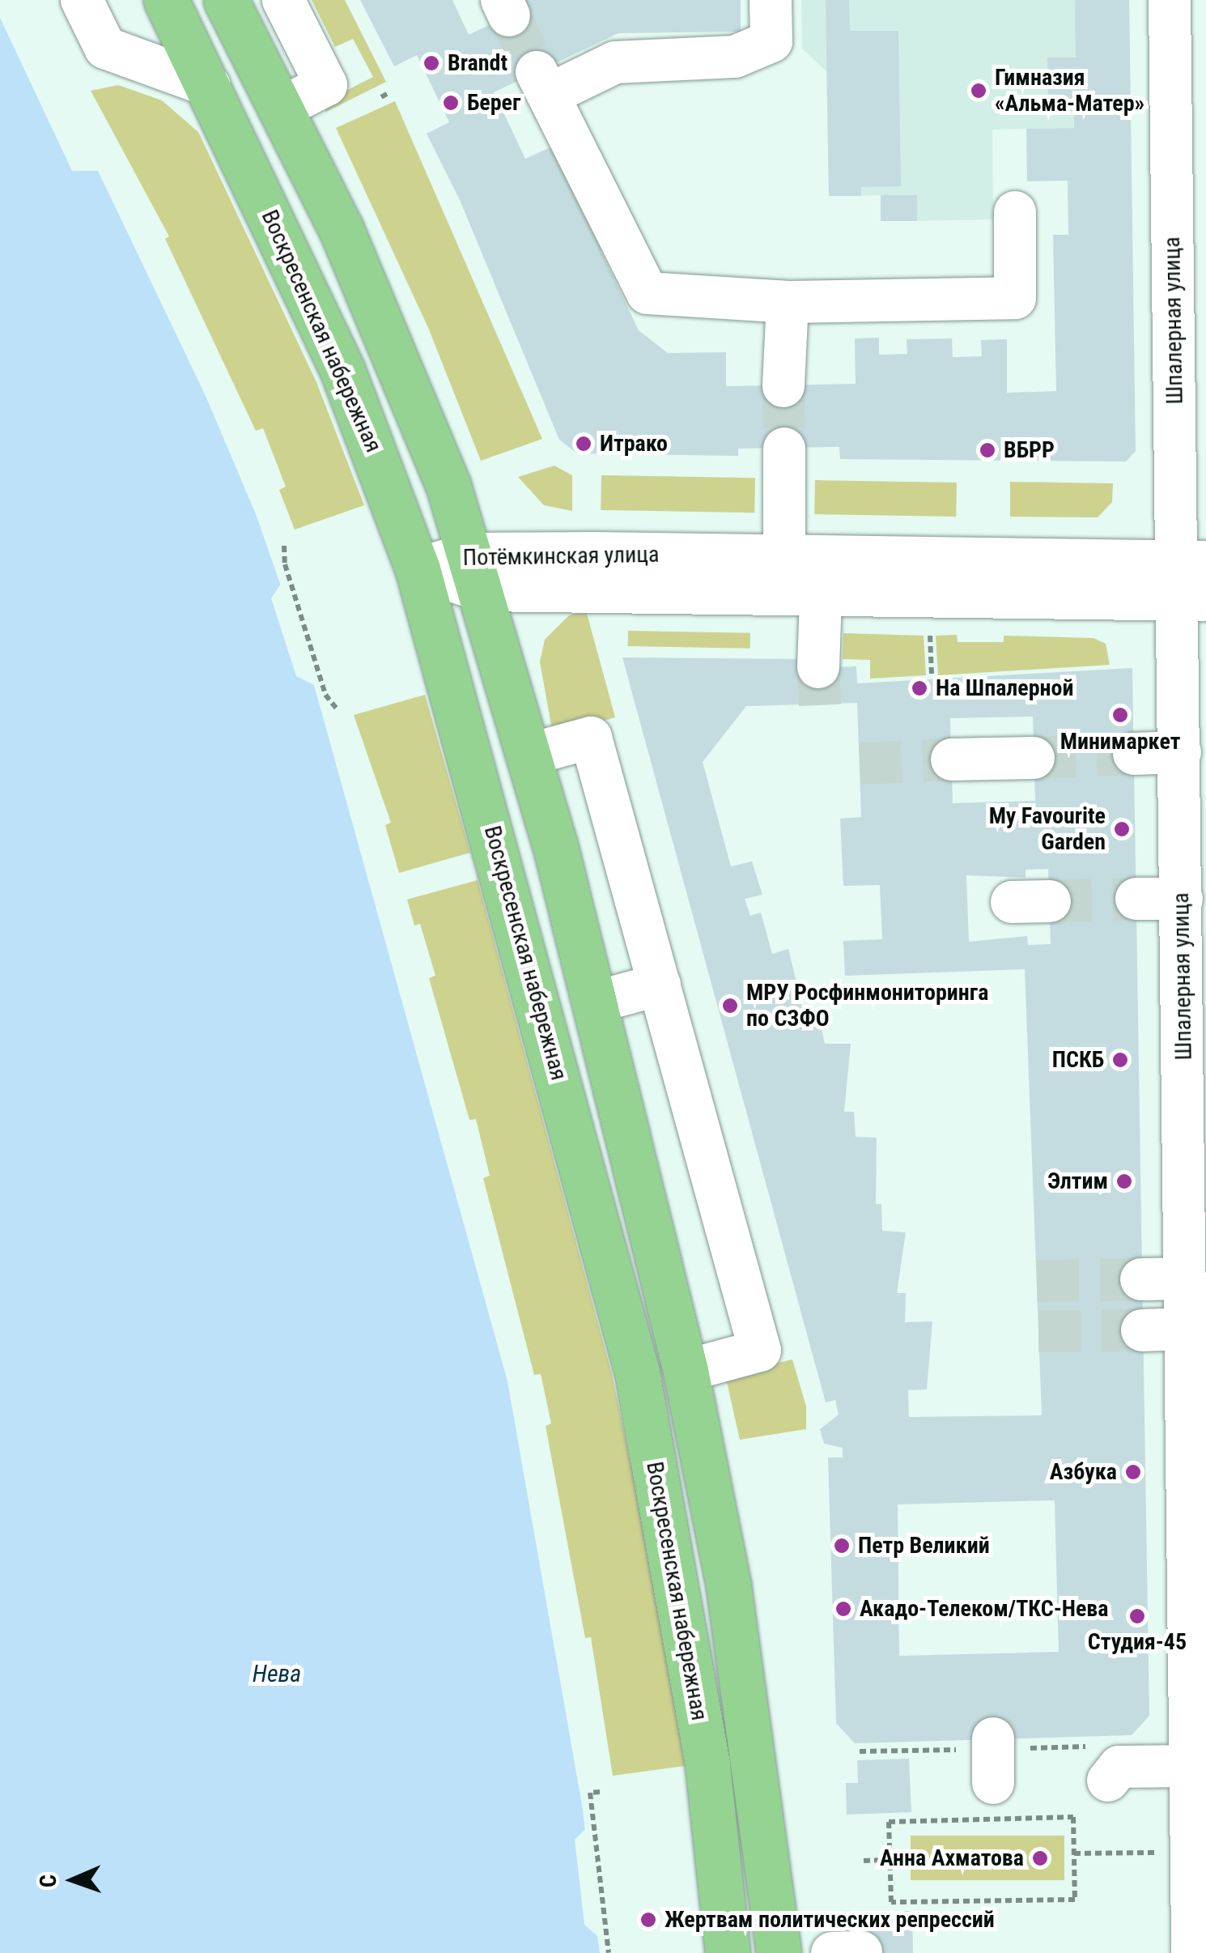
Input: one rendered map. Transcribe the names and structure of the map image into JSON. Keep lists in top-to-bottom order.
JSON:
{
  "streets": {
    "main road": ["Воскресенская набережная"],
    "street": ["Шпалерная улица", "Потёмкинская улица"]
  },
  "crossings": [
    ["Шпалерная улица", "Потёмкинская улица"],
    ["Воскресенская набережная", "Потёмкинская улица"]
  ],
  "water": ["Нева"],
  "places": [
    "Brandt",
    "Гимназия «Альма-Матер»",
    "Берег",
    "Итрако",
    "ВБРР",
    "На Шпалерной",
    "Минимаркет",
    "My Favourite Garden",
    "МРУ Росфинмониторинга по СЗФО",
    "ПСКБ",
    "Элтим",
    "Азбука",
    "Петр Великий",
    "Акадо-Телеком/ТКС-Нева",
    "Студия-45",
    "Анна Ахматова",
    "Жертвам политических репрессий"
  ],
  "north": "left"
}
